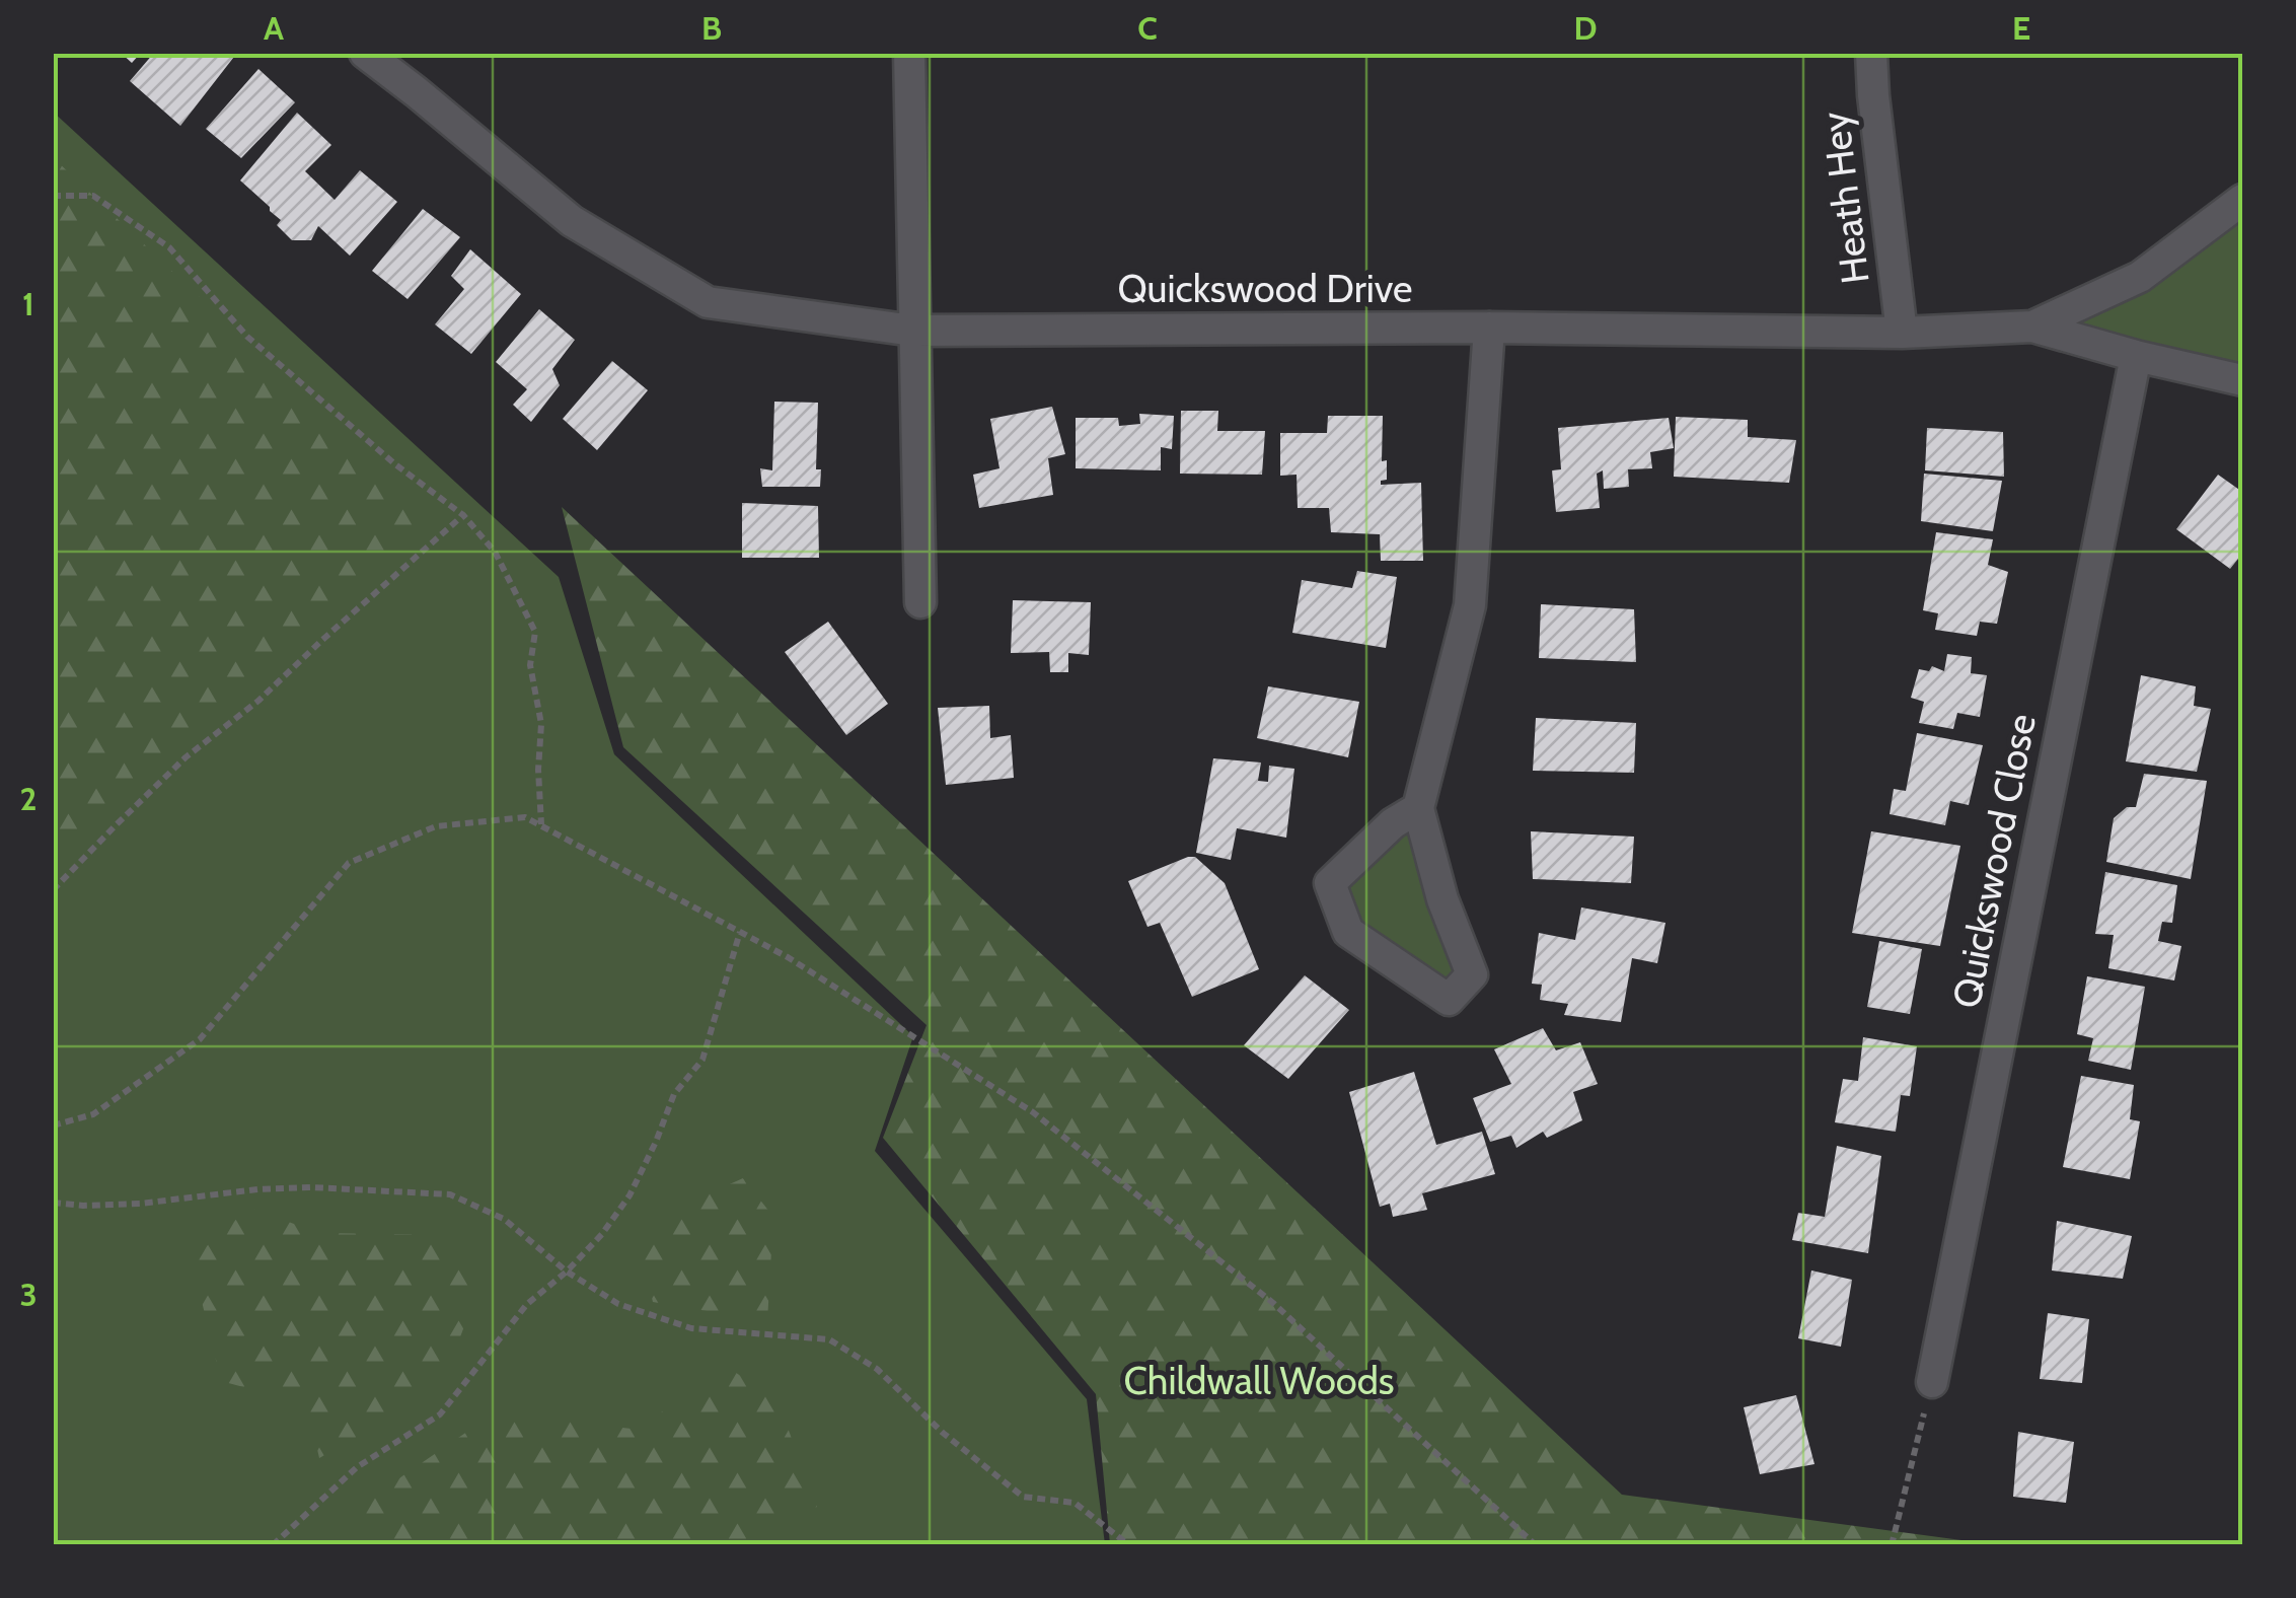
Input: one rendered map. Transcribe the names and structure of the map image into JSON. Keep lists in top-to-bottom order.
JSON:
{
  "streets": {
    "street": ["Heath Hey", "Quickswood Drive", "Quickswood Close"]
  },
  "crossings": [
    ["Heath Hey", "Quickswood Drive"],
    ["Quickswood Drive", "Quickswood Close"]
  ],
  "parks": ["Childwall Woods"],
  "grid": {
    "columns": [
      "A",
      "B",
      "C",
      "D",
      "E"
    ],
    "rows": ["1", "2", "3"]
  }
}
